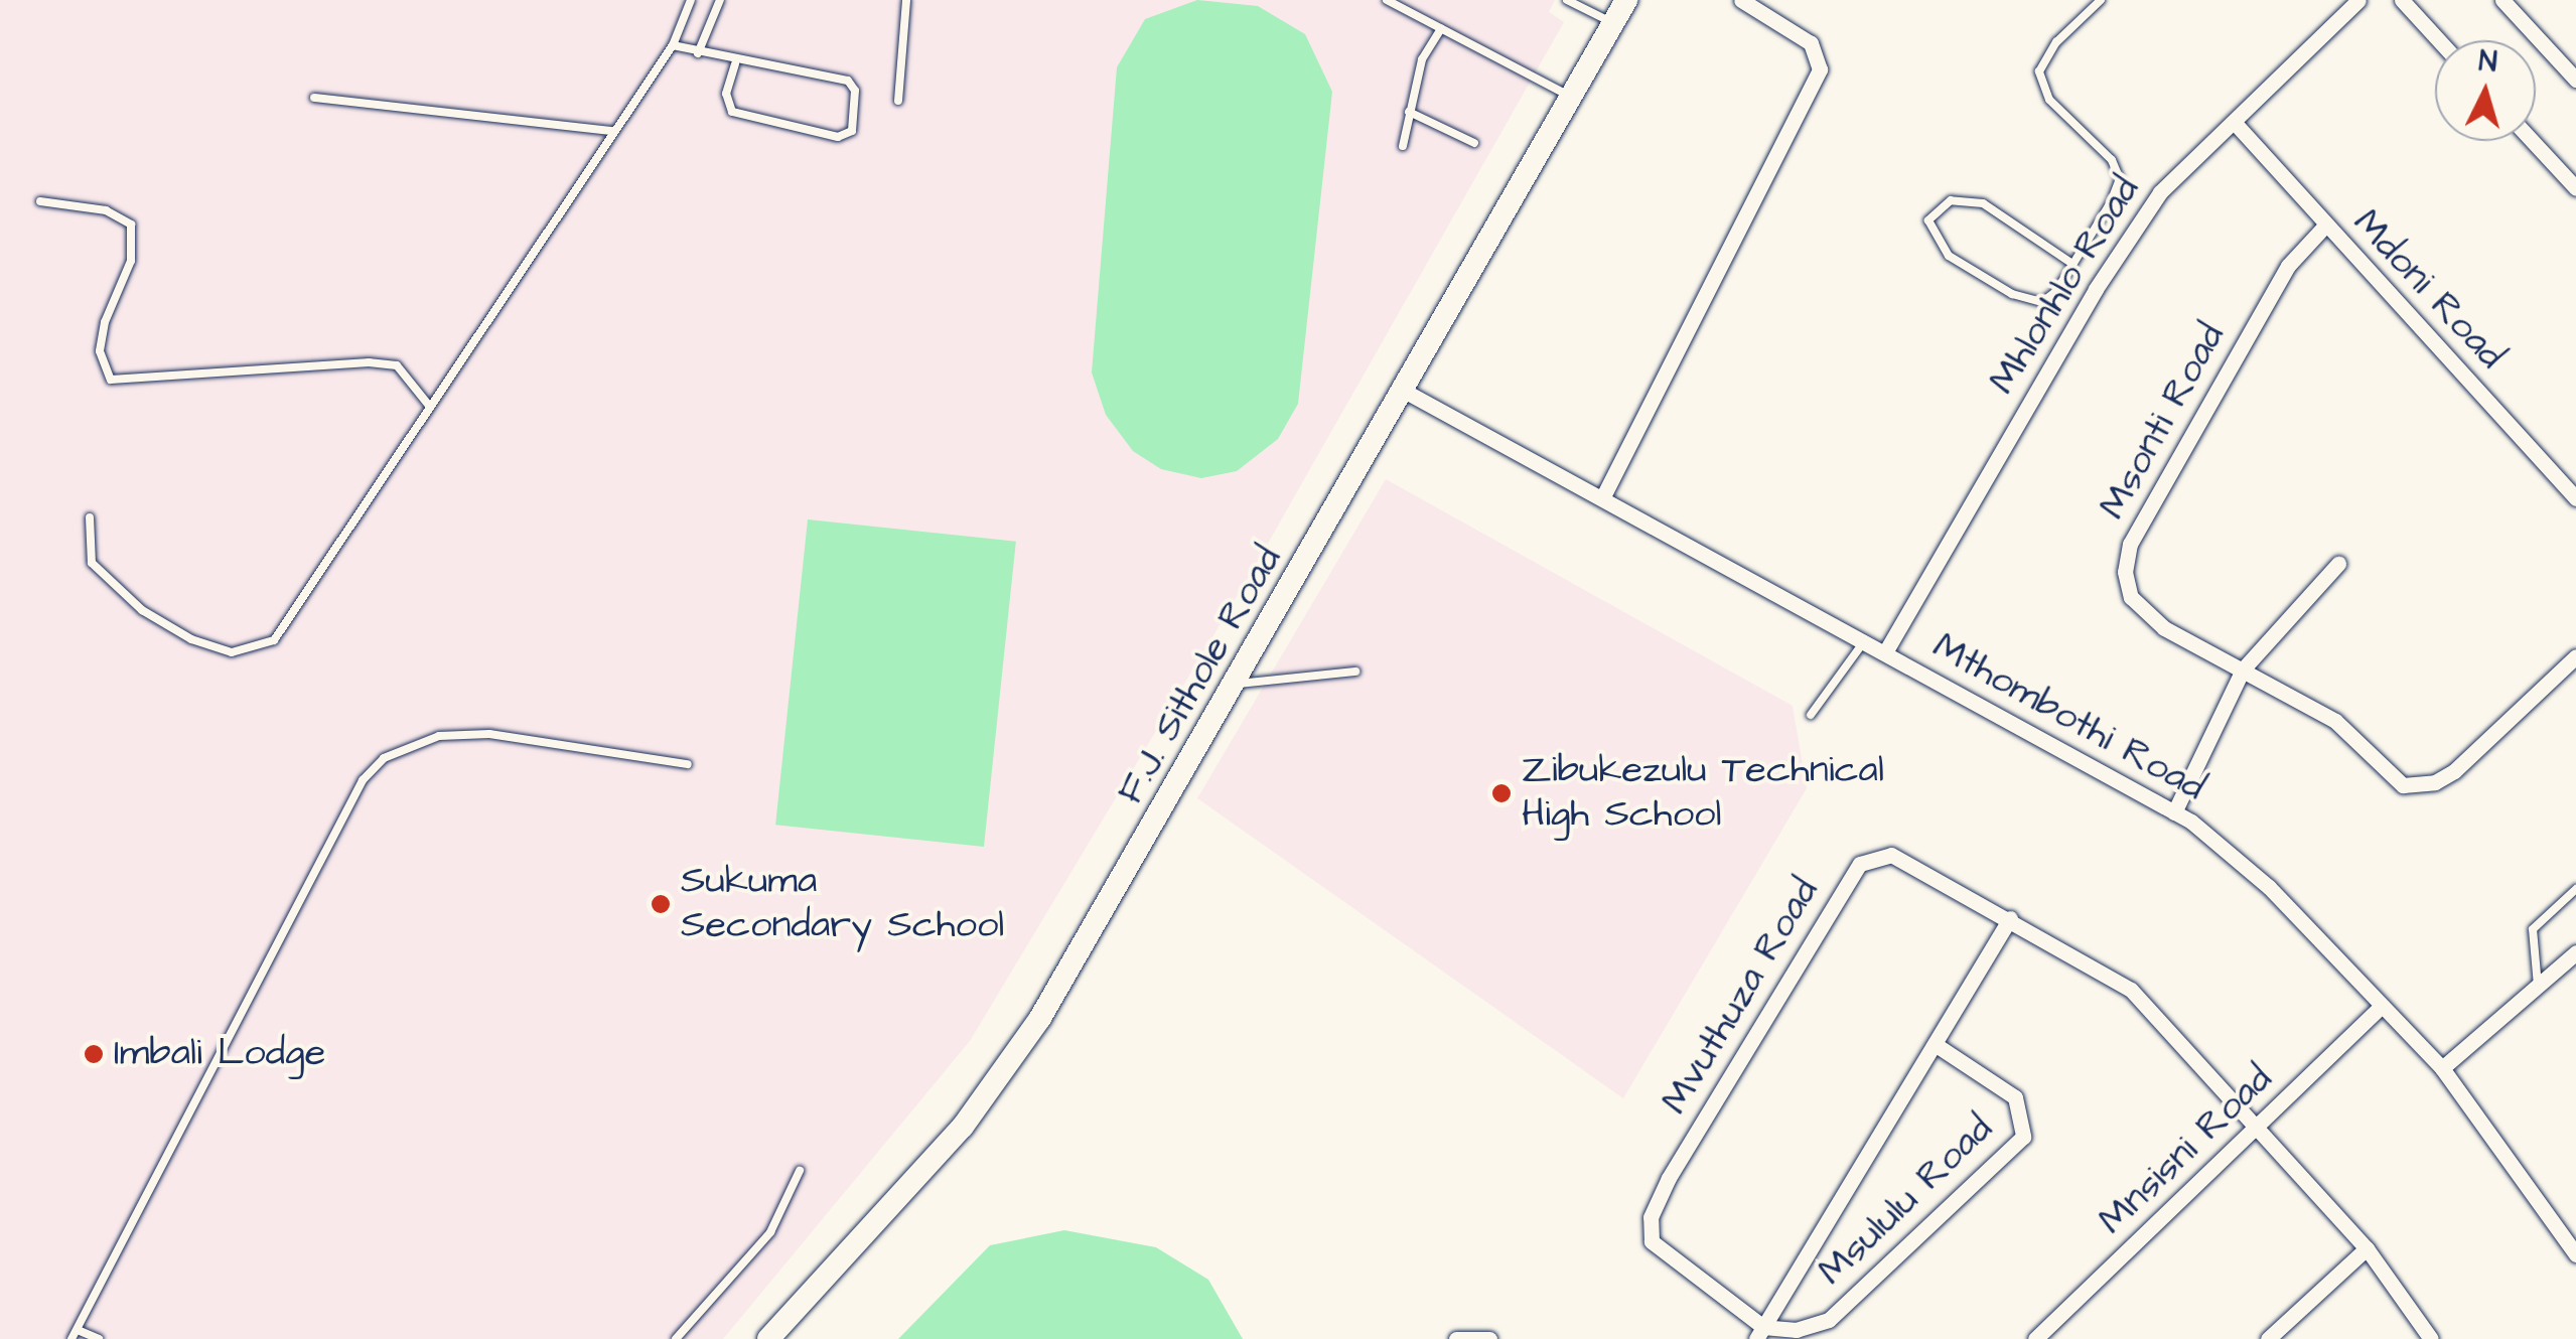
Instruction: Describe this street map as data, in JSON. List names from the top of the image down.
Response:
{
  "streets": {
    "street": [
      "Mhlonhlo Road",
      "Mdoni Road",
      "Msonti Road",
      "F.J. Sithole Road",
      "Mthombothi Road",
      "Mvuthuza Road",
      "Mnsisni Road",
      "Msululu Road"
    ]
  },
  "crossings": [
    ["Mhlonhlo Road", "Mdoni Road"],
    ["Mhlonhlo Road", "Mthombothi Road"],
    ["Mdoni Road", "Msonti Road"],
    ["F.J. Sithole Road", "Mthombothi Road"],
    ["Mthombothi Road", "Mnsisni Road"],
    ["Mvuthuza Road", "Mnsisni Road"],
    ["Mvuthuza Road", "Msululu Road"]
  ],
  "places": ["Zibukezulu Technical High School", "Sukuma Secondary School", "Imbali Lodge"],
  "north": "top"
}
